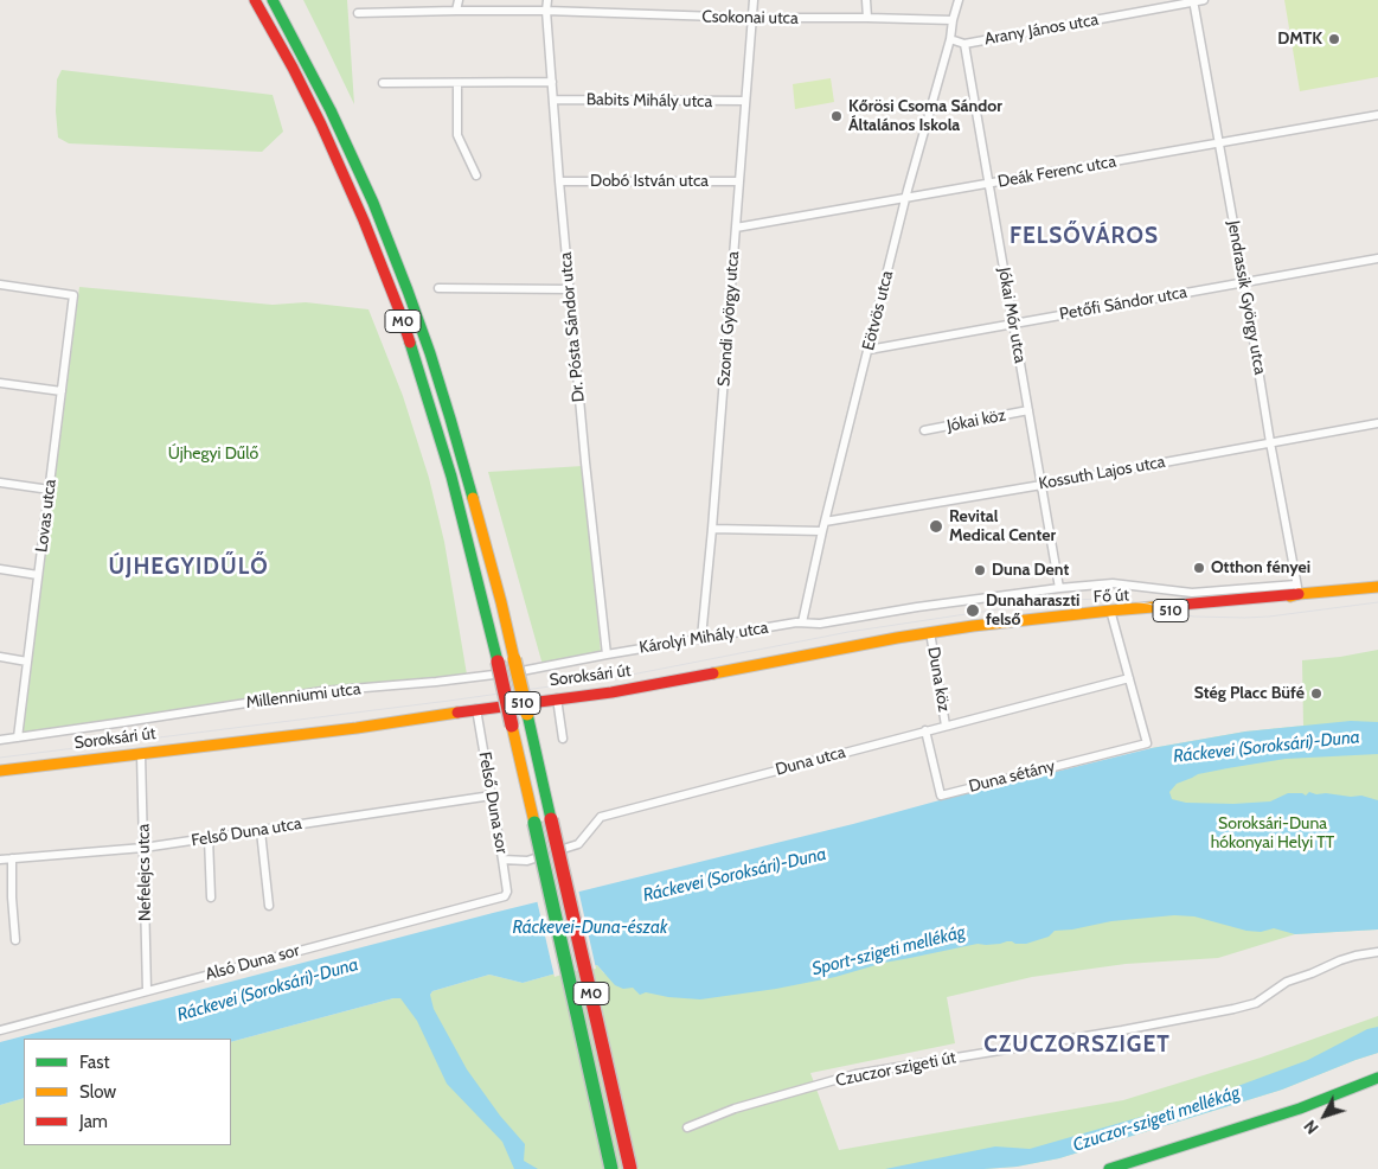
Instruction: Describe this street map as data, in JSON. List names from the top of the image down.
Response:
{
  "streets": {
    "main road": [
      "M0",
      "Fő út",
      "510",
      "Soroksári út"
    ],
    "street": [
      "Csokonai utca",
      "Arany János utca",
      "Babits Mihály utca",
      "Deák Ferenc utca",
      "Dobó István utca",
      "Jendrassik György utca",
      "Petőfi Sándor utca",
      "Eötvös utca",
      "Jókai Mór utca",
      "Szondi György utca",
      "Dr. Pósta Sándor utca",
      "Jókai köz",
      "Kossuth Lajos utca",
      "Lovas utca",
      "Károlyi Mihály utca",
      "Duna köz",
      "Millenniumi utca",
      "Duna utca",
      "Duna sétány",
      "Felső Duna sor",
      "Felső Duna utca",
      "Nefelejcs utca",
      "Alsó Duna sor",
      "Czuczor szigeti út"
    ]
  },
  "crossings": [
    ["Csokonai utca", "Eötvös utca"],
    ["Csokonai utca", "Szondi György utca"],
    ["Csokonai utca", "Dr. Pósta Sándor utca"],
    ["Arany János utca", "Jendrassik György utca"],
    ["Arany János utca", "Eötvös utca"],
    ["Arany János utca", "Jókai Mór utca"],
    ["Babits Mihály utca", "Szondi György utca"],
    ["Babits Mihály utca", "Dr. Pósta Sándor utca"],
    ["Deák Ferenc utca", "Jendrassik György utca"],
    ["Deák Ferenc utca", "Eötvös utca"],
    ["Deák Ferenc utca", "Jókai Mór utca"],
    ["Deák Ferenc utca", "Szondi György utca"],
    ["Dobó István utca", "Szondi György utca"],
    ["Dobó István utca", "Dr. Pósta Sándor utca"],
    ["Jendrassik György utca", "Petőfi Sándor utca"],
    ["Jendrassik György utca", "Kossuth Lajos utca"],
    ["Jendrassik György utca", "Fő út"],
    ["Petőfi Sándor utca", "Eötvös utca"],
    ["Petőfi Sándor utca", "Jókai Mór utca"],
    ["Eötvös utca", "Kossuth Lajos utca"],
    ["Eötvös utca", "Fő út"],
    ["Eötvös utca", "Károlyi Mihály utca"],
    ["Jókai Mór utca", "Jókai köz"],
    ["Jókai Mór utca", "Kossuth Lajos utca"],
    ["Jókai Mór utca", "Fő út"],
    ["Szondi György utca", "Károlyi Mihály utca"],
    ["Dr. Pósta Sándor utca", "Károlyi Mihály utca"],
    ["Dr. Pósta Sándor utca", "Millenniumi utca"],
    ["Lovas utca", "Millenniumi utca"],
    ["Fő út", "Károlyi Mihály utca"],
    ["Fő út", "Soroksári út"],
    ["Károlyi Mihály utca", "Millenniumi utca"],
    ["Soroksári út", "Duna köz"],
    ["Soroksári út", "Felső Duna sor"],
    ["Soroksári út", "Nefelejcs utca"],
    ["Duna köz", "Duna utca"],
    ["Duna utca", "Duna sétány"],
    ["Duna utca", "Felső Duna sor"],
    ["Felső Duna sor", "Felső Duna utca"],
    ["Felső Duna sor", "Alsó Duna sor"],
    ["Felső Duna utca", "Nefelejcs utca"],
    ["Nefelejcs utca", "Alsó Duna sor"]
  ],
  "districts": ["FELSŐVÁROS", "ÚJHEGYIDŰLŐ", "CZUCZORSZIGET"],
  "water": [
    "Ráckevei (Soroksári)-Duna",
    "Ráckevei-Duna-észak",
    "Sport-szigeti mellékág",
    "Czuczor-szigeti mellékág"
  ],
  "parks": ["Újhegyi Dűlő", "Soroksári-Duna hókonyai Helyi TT"],
  "places": [
    "DMTK",
    "Kőrösi Csoma Sándor Általános Iskola",
    "Revital Medical Center",
    "Otthon fényei",
    "Duna Dent",
    "Dunaharaszti felső",
    "Stég Placc Büfé"
  ],
  "legend": ["Fast", "Slow", "Jam"],
  "north": "bottom left"
}
